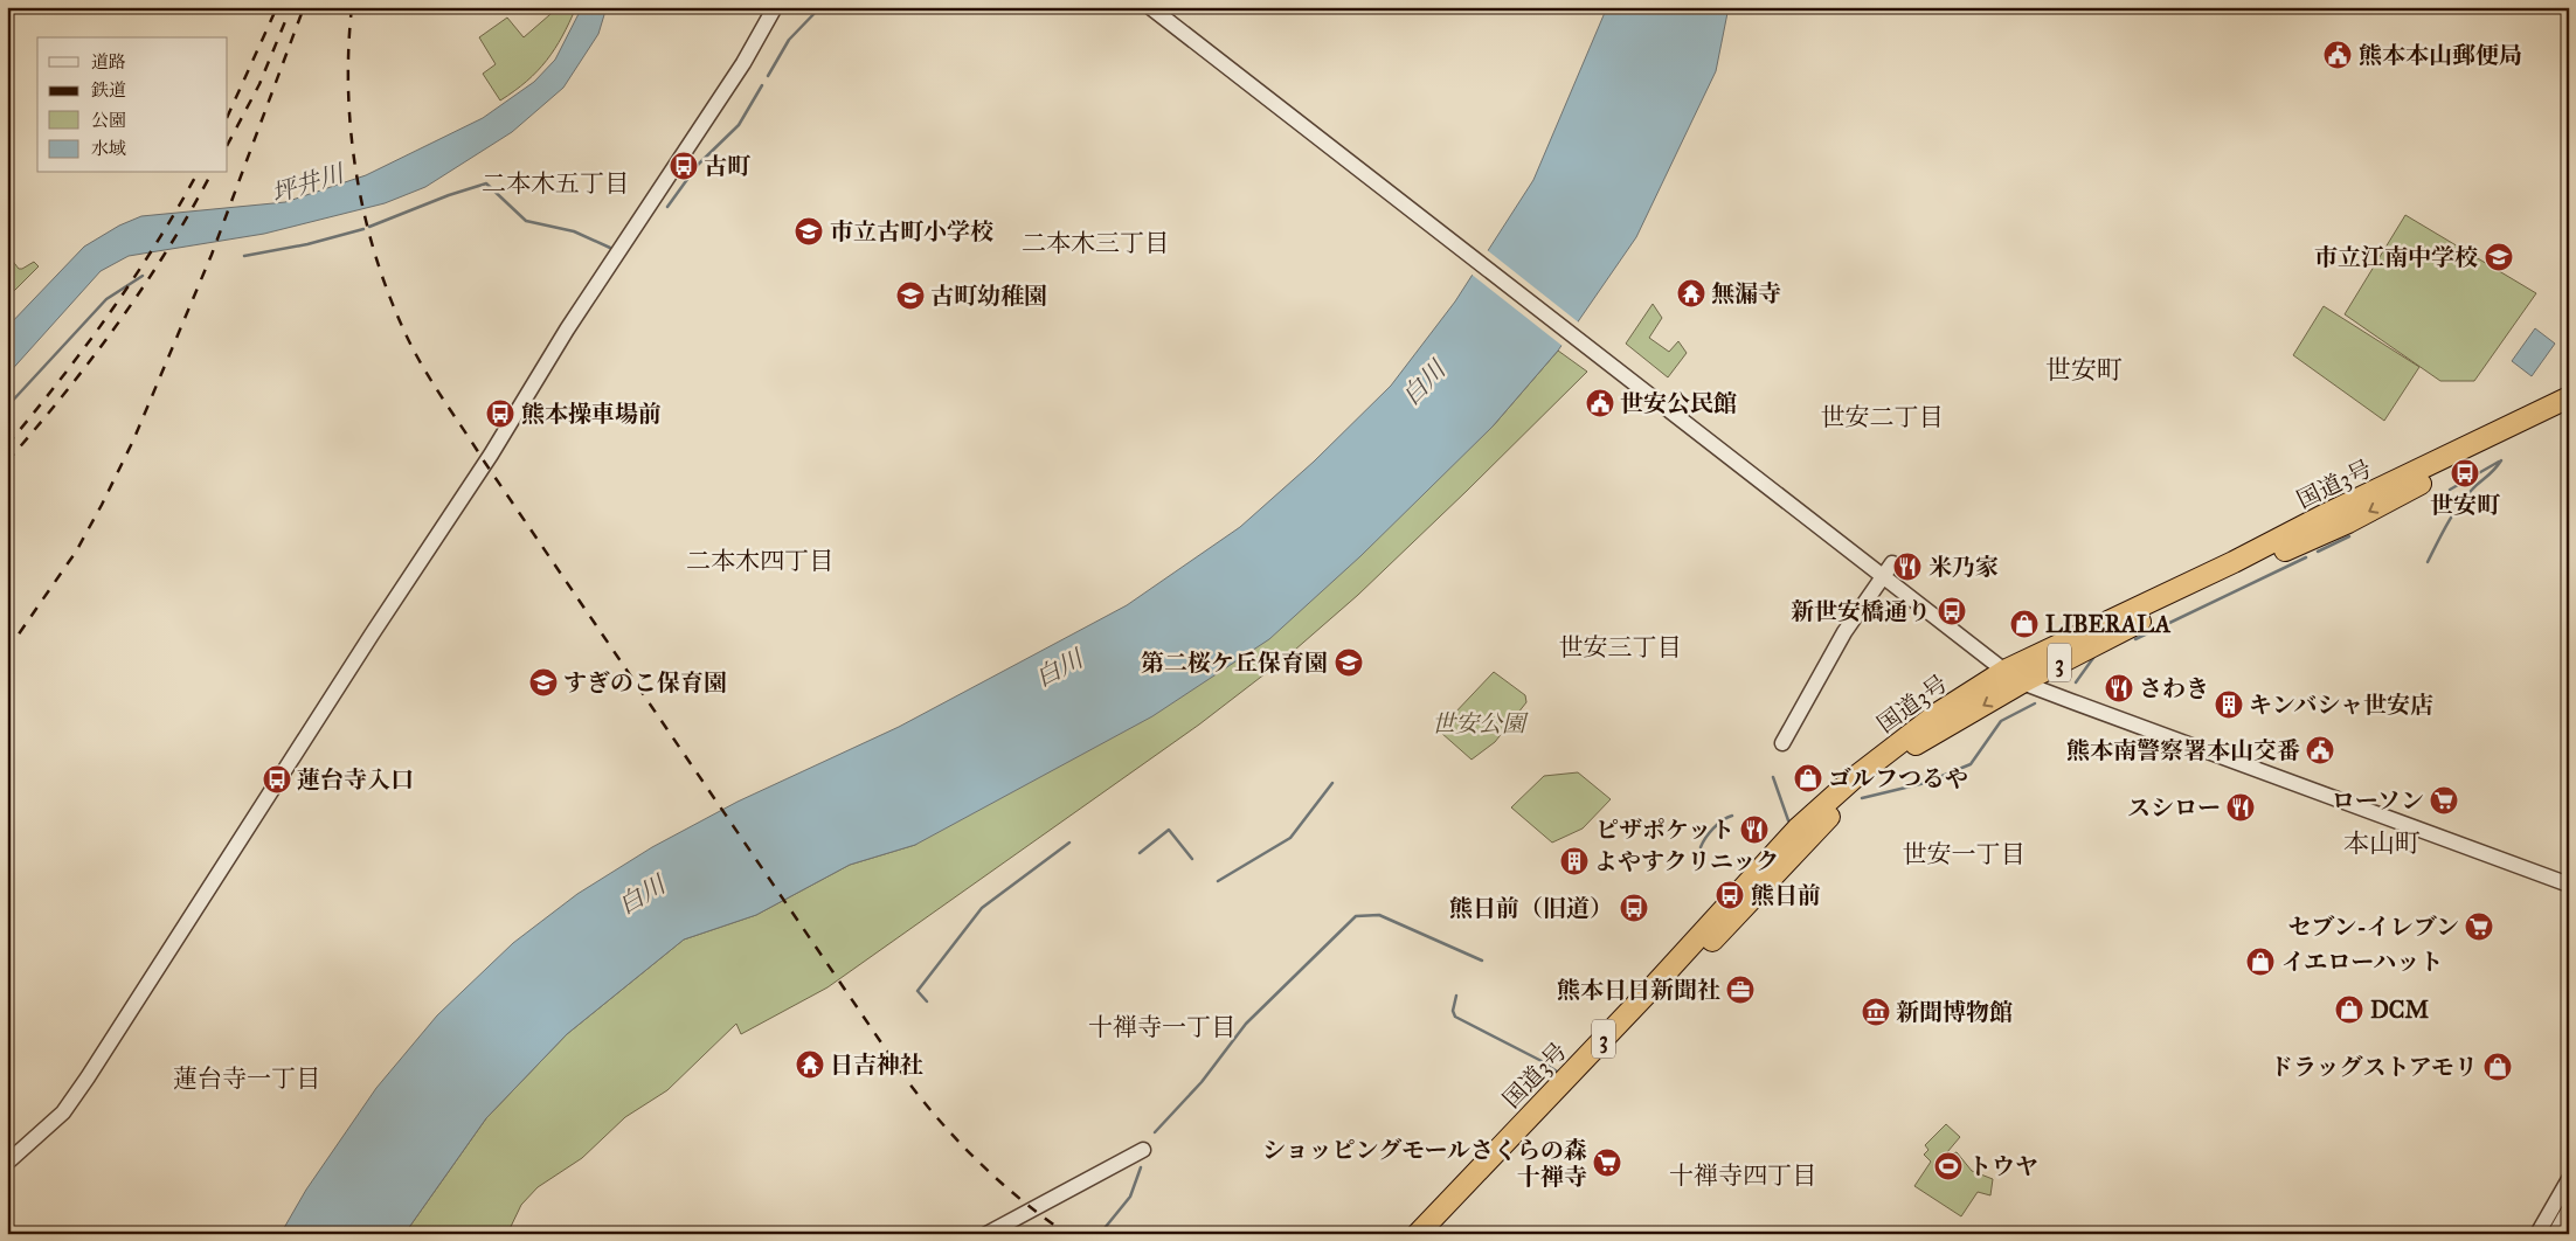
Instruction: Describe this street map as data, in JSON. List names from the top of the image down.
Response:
{
  "streets": {
    "highway": ["国道3号", "3"]
  },
  "districts": [
    "二本木五丁目",
    "二本木三丁目",
    "世安町",
    "世安二丁目",
    "二本木四丁目",
    "世安三丁目",
    "本山町",
    "世安一丁目",
    "十禅寺一丁目",
    "蓮台寺一丁目",
    "十禅寺四丁目"
  ],
  "water": ["坪井川", "白川"],
  "parks": ["世安公園"],
  "places": {
    "public building": ["熊本本山郵便局", "世安公民館", "熊本南警察署本山交番"],
    "bus stop": [
      "古町",
      "熊本操車場前",
      "世安町",
      "新世安橋通り",
      "蓮台寺入口",
      "熊日前",
      "熊日前（旧道）"
    ],
    "school or university": [
      "市立古町小学校",
      "市立江南中学校",
      "古町幼稚園",
      "第二桜ケ丘保育園",
      "すぎのこ保育園"
    ],
    "temple": ["無漏寺", "日吉神社"],
    "restaurant": [
      "米乃家",
      "さわき",
      "スシロー",
      "ピザポケット"
    ],
    "shop": [
      "LIBERALA",
      "ゴルフつるや",
      "イエローハット",
      "DCM",
      "ドラッグストアモリ"
    ],
    "building": ["キンバシャ世安店", "よやすクリニック"],
    "supermarket": ["ローソン", "セブン-イレブン", "ショッピングモールさくらの森 十禅寺"],
    "office": ["熊本日日新聞社"],
    "museum": ["新聞博物館"],
    "sports": ["トウヤ"]
  },
  "legend": [
    "道路",
    "鉄道",
    "公園",
    "水域"
  ]
}
